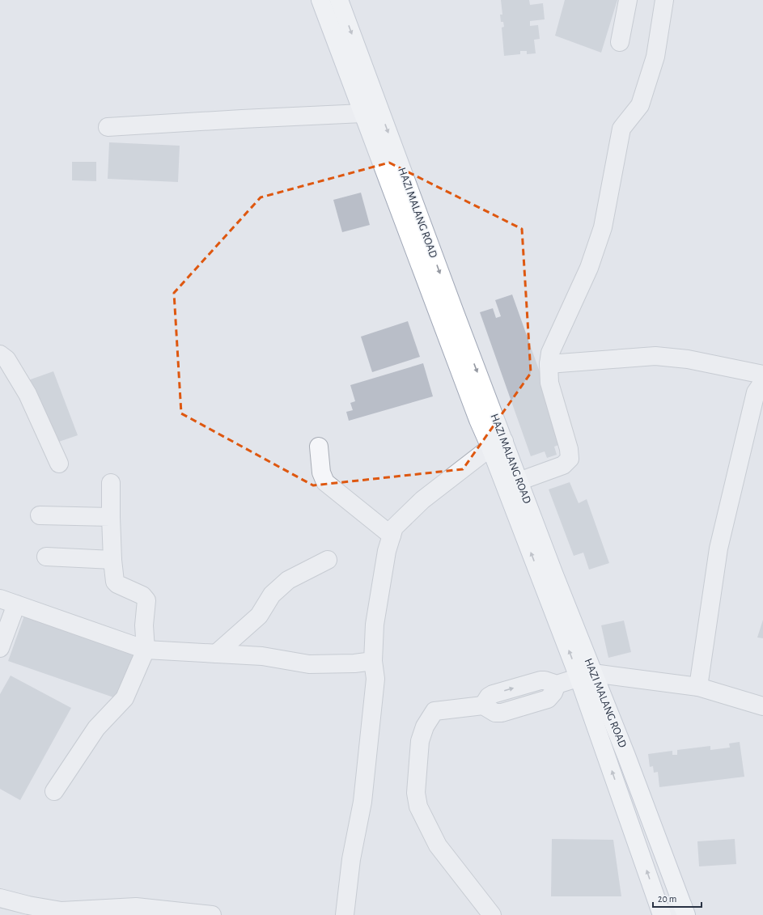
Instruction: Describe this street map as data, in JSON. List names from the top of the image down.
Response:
{
  "streets": {
    "main road": ["HAZI MALANG ROAD"]
  },
  "scale_bar": "20 m"
}
